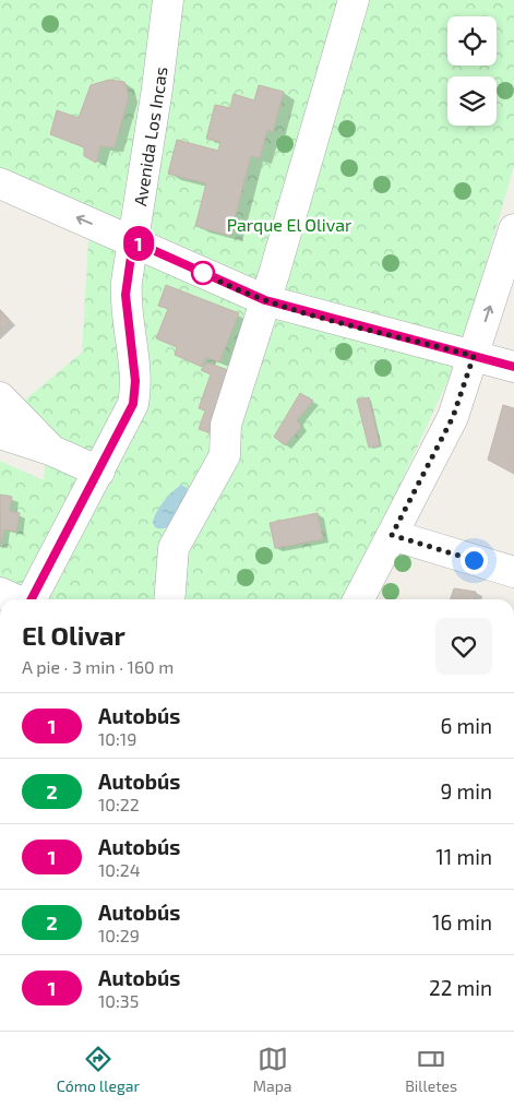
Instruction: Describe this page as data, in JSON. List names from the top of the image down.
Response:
{
  "streets": {
    "street": ["Avenida Los Incas"]
  },
  "parks": ["Parque El Olivar"],
  "lines": ["bus line 1"],
  "page": {
    "on_map": "1",
    "heading": ["El Olivar", "A pie · 3 min · 160 m"],
    "list": [
      {
        "mark": "1",
        "name": "Autobús",
        "note": "10:19",
        "value": "6 min"
      },
      {
        "mark": "2",
        "name": "Autobús",
        "note": "10:22",
        "value": "9 min"
      },
      {
        "mark": "1",
        "name": "Autobús",
        "note": "10:24",
        "value": "11 min"
      },
      {
        "mark": "2",
        "name": "Autobús",
        "note": "10:29",
        "value": "16 min"
      },
      {
        "mark": "1",
        "name": "Autobús",
        "note": "10:35",
        "value": "22 min"
      }
    ],
    "tabs": ["Cómo llegar", "Mapa", "Billetes"]
  }
}
